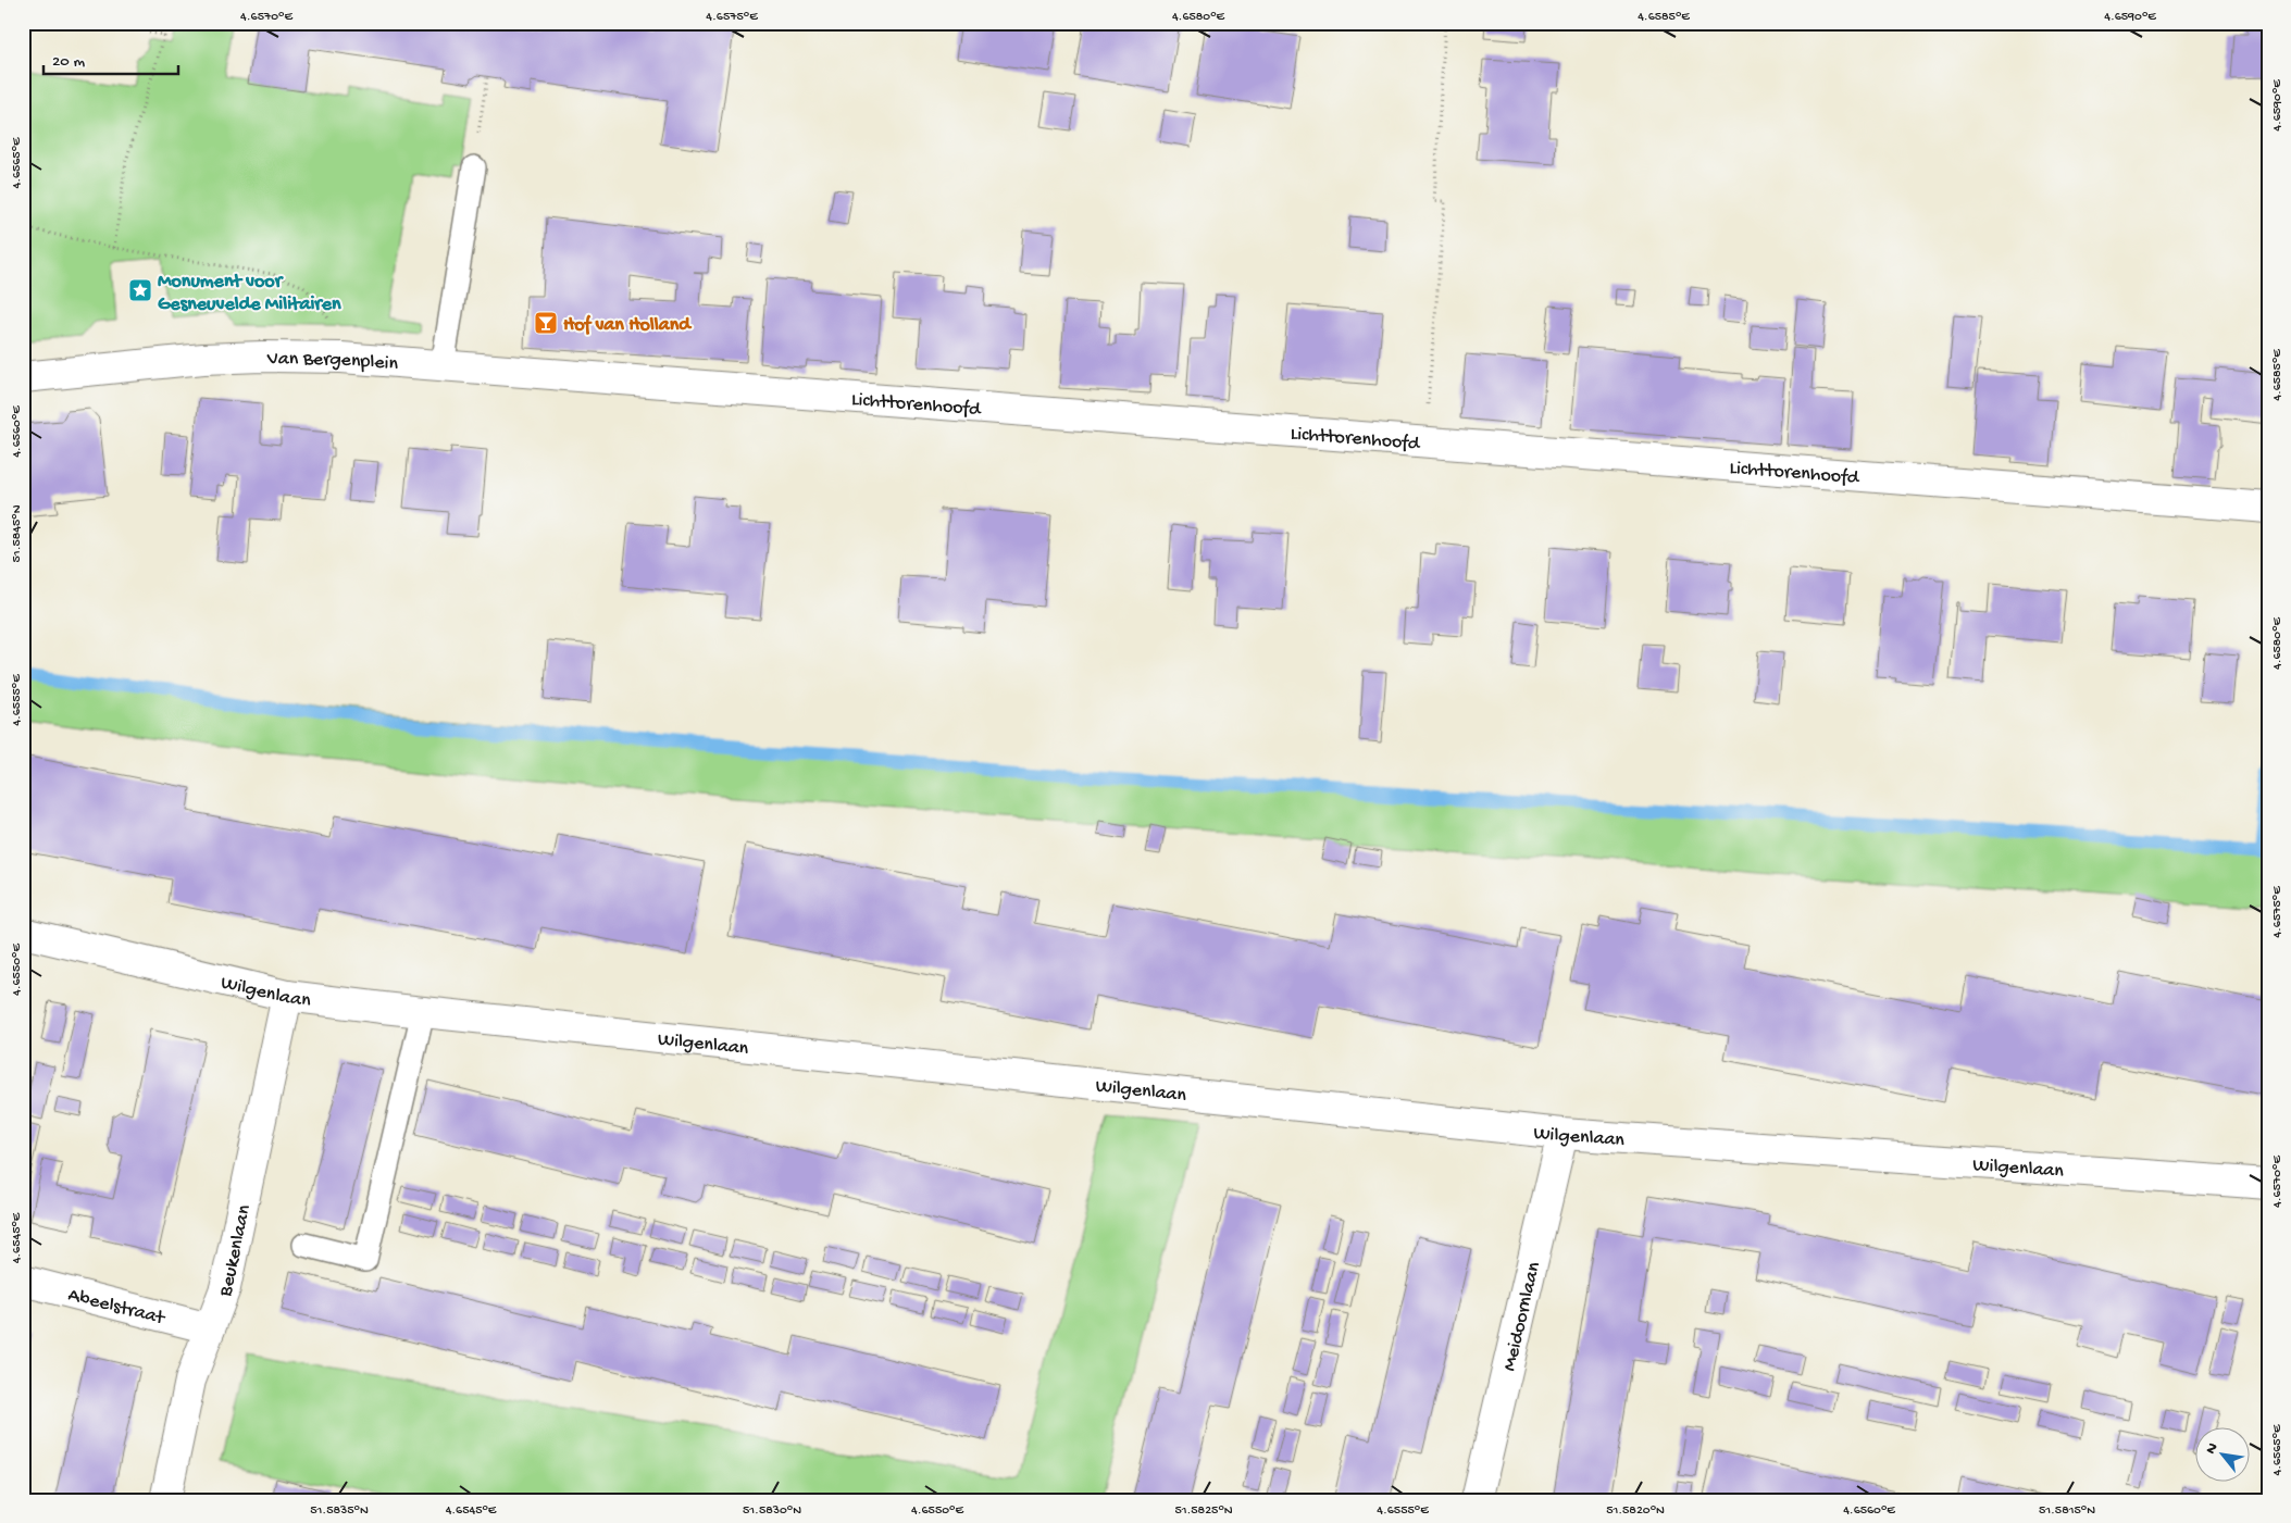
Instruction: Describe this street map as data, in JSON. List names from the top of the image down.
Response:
{
  "streets": {
    "street": [
      "Van Bergenplein",
      "Lichttorenhoofd",
      "Wilgenlaan",
      "Beukenlaan",
      "Abeelstraat",
      "Meidoornlaan"
    ]
  },
  "crossings": [
    ["Van Bergenplein", "Lichttorenhoofd"],
    ["Wilgenlaan", "Beukenlaan"],
    ["Wilgenlaan", "Meidoornlaan"],
    ["Beukenlaan", "Abeelstraat"]
  ],
  "places": {
    "place": ["Monument voor Gesneuvelde Militairen"],
    "bar": ["Hof van Holland"]
  },
  "scale_bar": "20 m",
  "north": "top left",
  "coordinates": [
    "4.6570°E",
    "4.6575°E",
    "4.6580°E",
    "4.6585°E",
    "4.6590°E",
    "4.6565°E",
    "4.6560°E",
    "51.5845°N",
    "4.6555°E",
    "4.6550°E",
    "4.6545°E",
    "51.5835°N",
    "51.5830°N",
    "51.5825°N",
    "51.5820°N",
    "51.5815°N"
  ]
}
